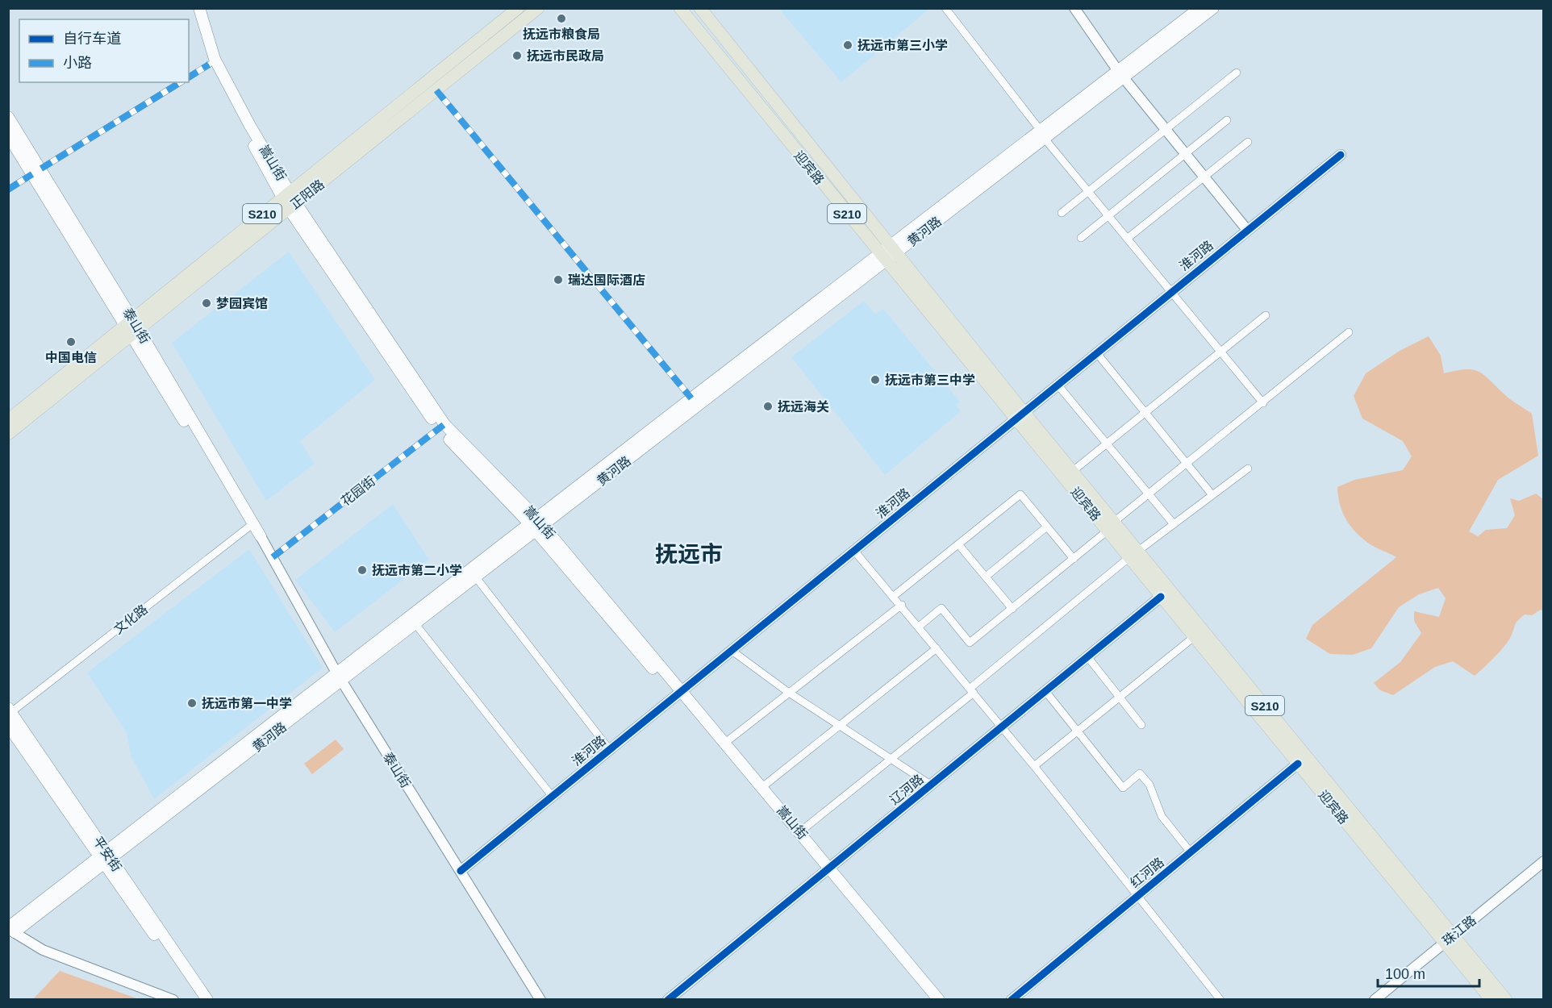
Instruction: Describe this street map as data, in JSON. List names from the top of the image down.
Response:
{
  "streets": {
    "main road": [
      "嵩山街",
      "迎宾路",
      "正阳路",
      "S210",
      "黄河路",
      "泰山街",
      "平安街"
    ],
    "street": [
      "淮河路",
      "花园街",
      "文化路",
      "辽河路",
      "红河路",
      "珠江路"
    ]
  },
  "crossings": [
    ["嵩山街", "正阳路"],
    ["嵩山街", "黄河路"],
    ["嵩山街", "淮河路"],
    ["嵩山街", "花园街"],
    ["嵩山街", "辽河路"],
    ["迎宾路", "黄河路"],
    ["迎宾路", "淮河路"],
    ["迎宾路", "辽河路"],
    ["迎宾路", "红河路"],
    ["迎宾路", "珠江路"],
    ["正阳路", "泰山街"],
    ["黄河路", "泰山街"],
    ["黄河路", "平安街"],
    ["淮河路", "泰山街"],
    ["泰山街", "花园街"],
    ["泰山街", "文化路"],
    ["文化路", "平安街"]
  ],
  "districts": ["抚远市"],
  "places": [
    "抚远市粮食局",
    "抚远市第三小学",
    "抚远市民政局",
    "瑞达国际酒店",
    "梦园宾馆",
    "中国电信",
    "抚远市第三中学",
    "抚远海关",
    "抚远市第二小学",
    "抚远市第一中学"
  ],
  "legend": ["自行车道", "小路"],
  "scale_bar": "100 m"
}
